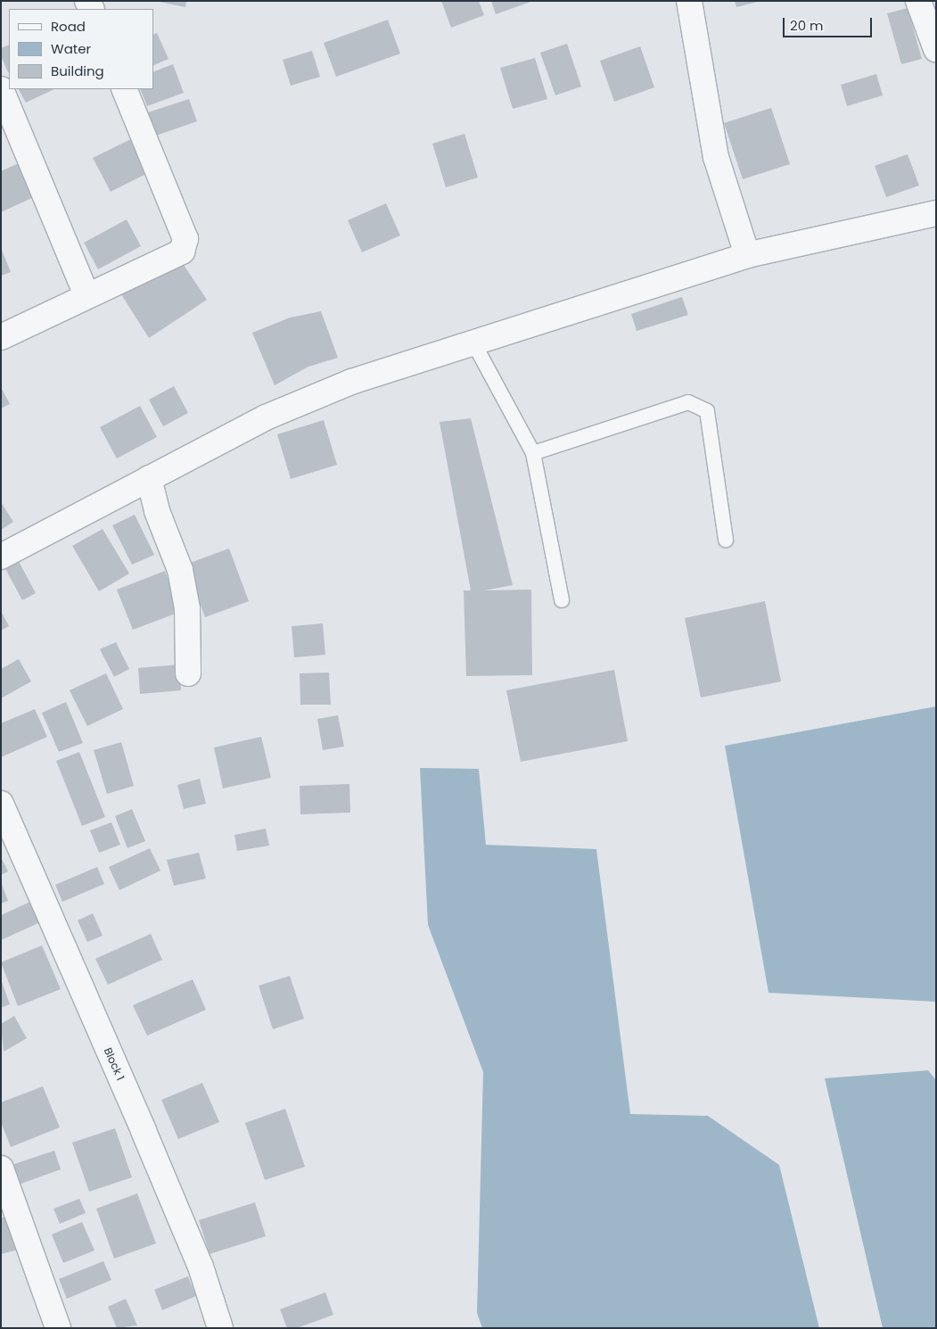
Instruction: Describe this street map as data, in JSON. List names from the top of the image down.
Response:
{
  "streets": {
    "street": ["Block 1"]
  },
  "legend": ["Road", "Water", "Building"],
  "scale_bar": "20 m"
}
